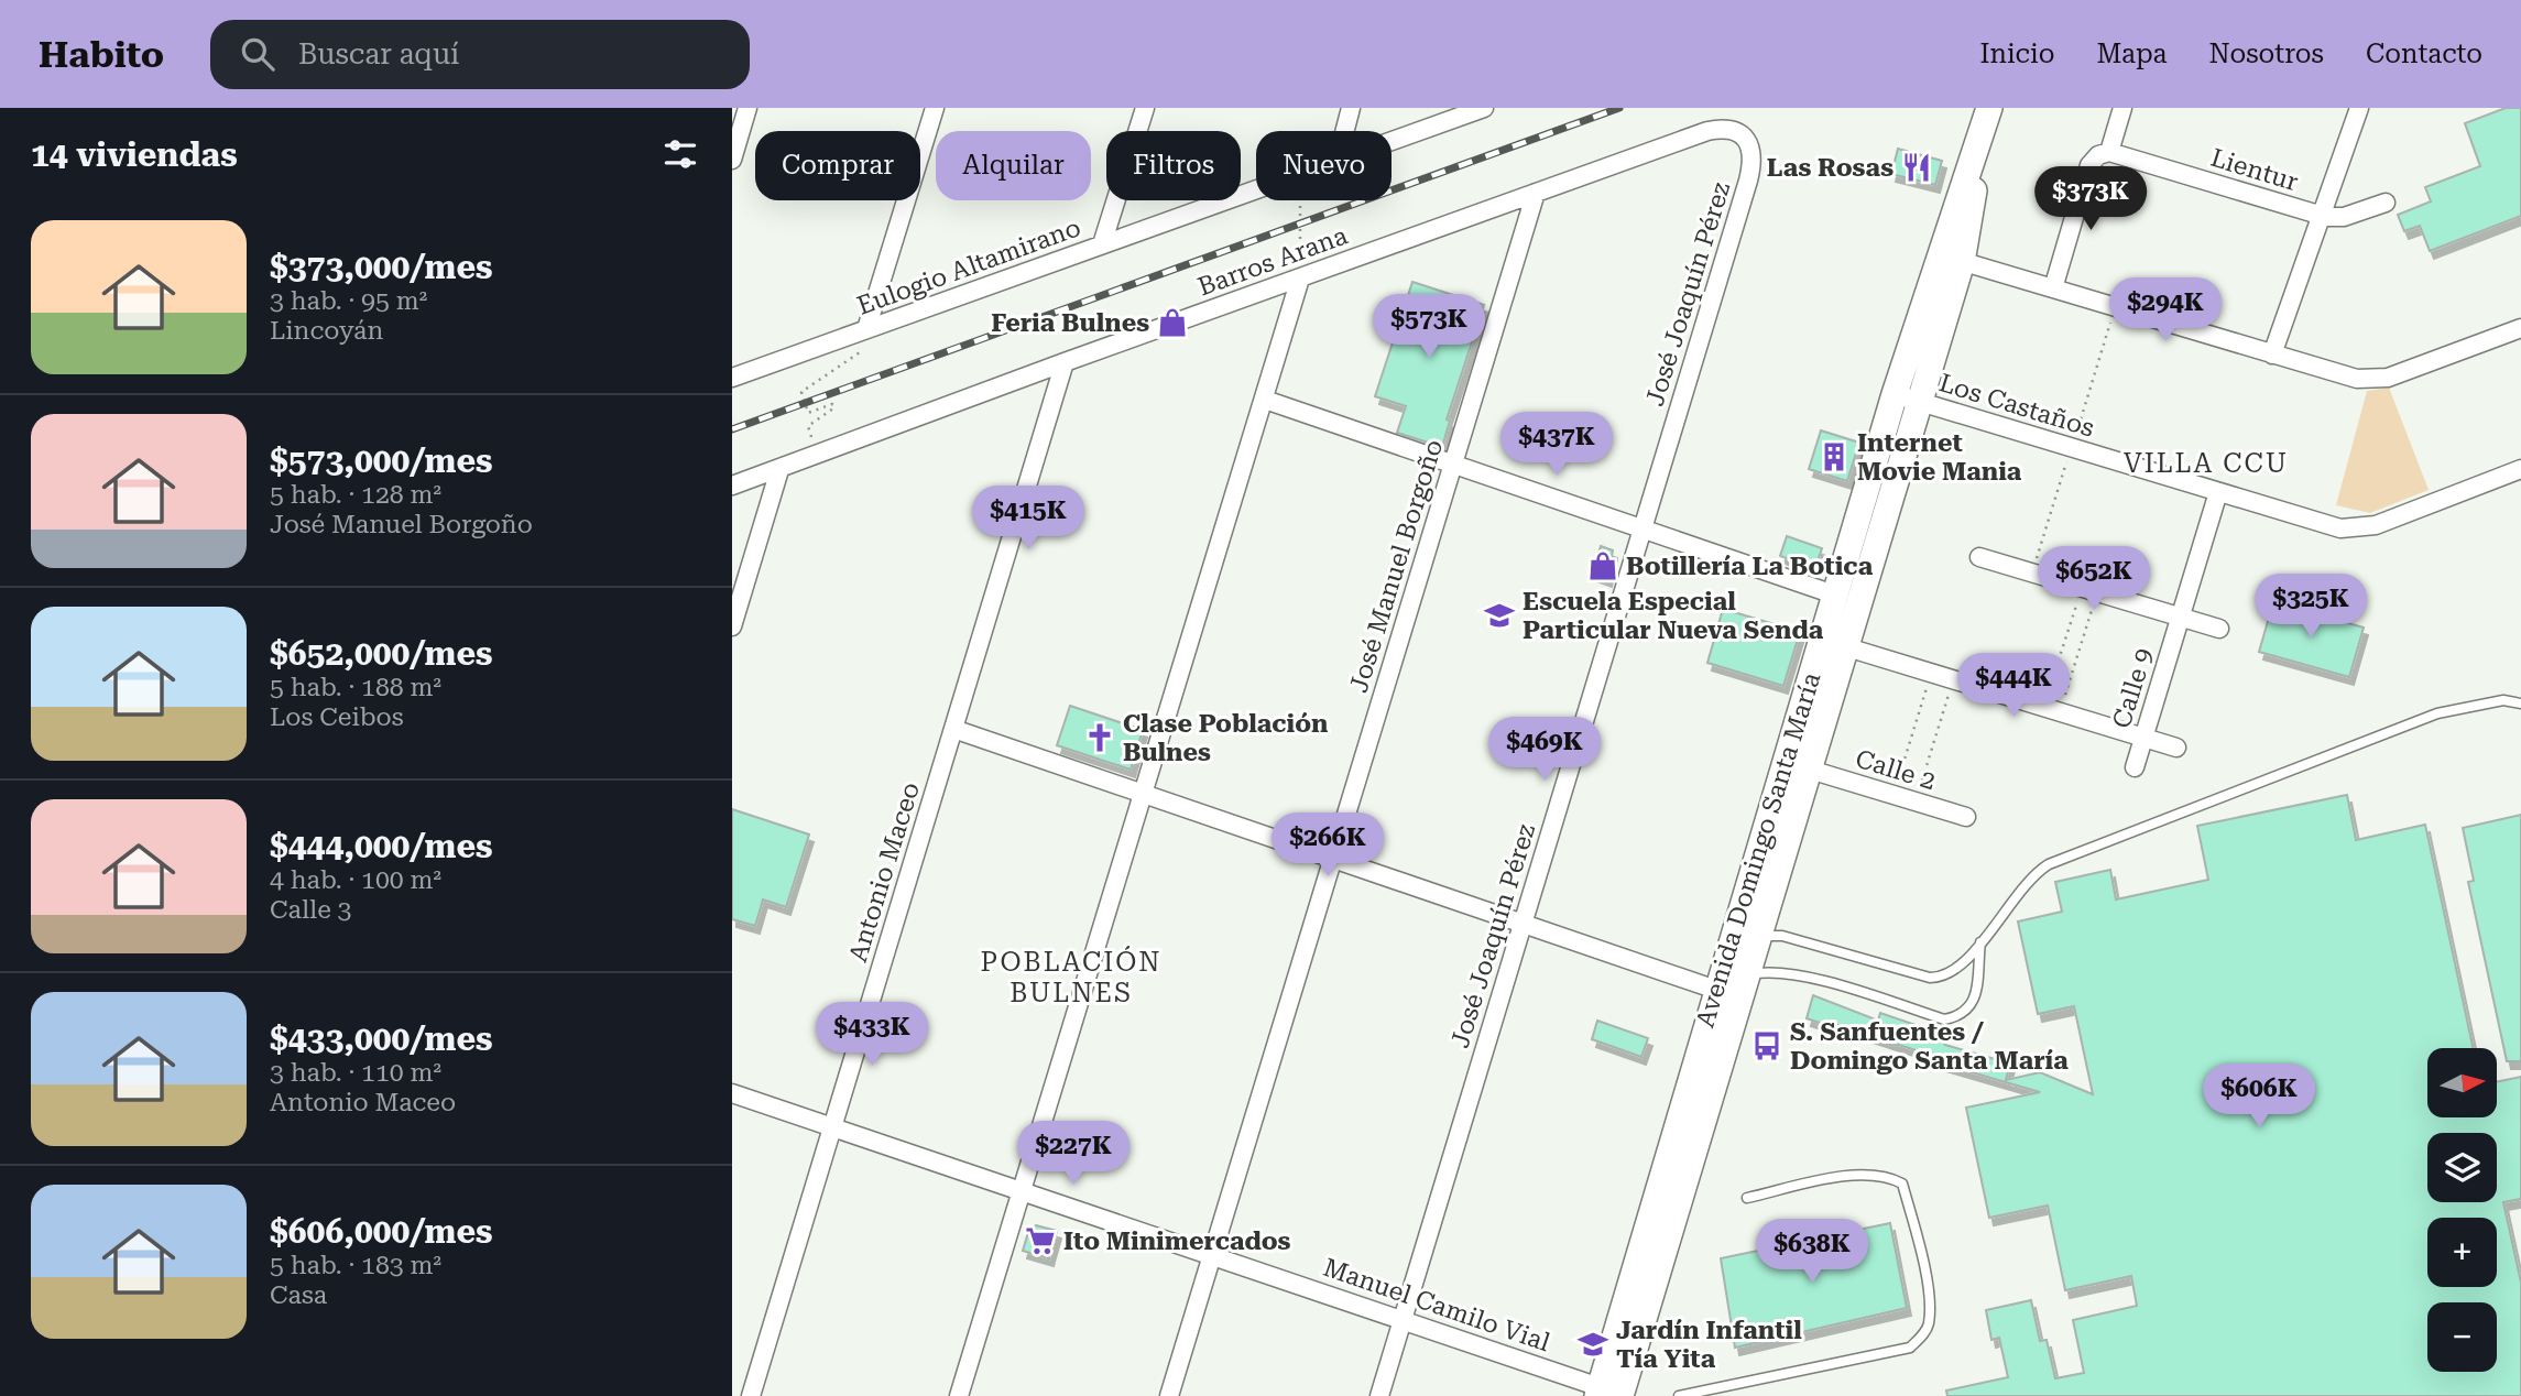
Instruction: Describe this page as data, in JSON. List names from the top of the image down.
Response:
{
  "streets": {
    "main road": ["Avenida Domingo Santa María"],
    "street": [
      "Lientur",
      "Barros Arana",
      "Eulogio Altamirano",
      "José Joaquín Pérez",
      "Los Castaños",
      "José Manuel Borgoño",
      "Calle 9",
      "Calle 2",
      "Antonio Maceo",
      "Manuel Camilo Vial"
    ]
  },
  "crossings": [
    ["Barros Arana", "José Joaquín Pérez"],
    ["Barros Arana", "José Manuel Borgoño"],
    ["Barros Arana", "Antonio Maceo"],
    ["José Joaquín Pérez", "Manuel Camilo Vial"],
    ["Los Castaños", "Calle 9"],
    ["Los Castaños", "Avenida Domingo Santa María"],
    ["José Manuel Borgoño", "Manuel Camilo Vial"],
    ["Calle 2", "Avenida Domingo Santa María"],
    ["Avenida Domingo Santa María", "Manuel Camilo Vial"],
    ["Antonio Maceo", "Manuel Camilo Vial"]
  ],
  "districts": ["VILLA CCU", "POBLACIÓN BULNES"],
  "places": {
    "restaurant": ["Las Rosas"],
    "shop": ["Feria Bulnes", "Botillería La Botica"],
    "building": ["Internet Movie Mania"],
    "school or university": ["Escuela Especial Particular Nueva Senda", "Jardín Infantil Tía Yita"],
    "church": ["Clase Población Bulnes"],
    "bus stop": ["S. Sanfuentes / Domingo Santa María"],
    "supermarket": ["Ito Minimercados"]
  },
  "north": "right",
  "page": {
    "header": "Habito",
    "search": "Buscar aquí",
    "nav": [
      "Inicio",
      "Mapa",
      "Nosotros",
      "Contacto"
    ],
    "heading": "14 viviendas",
    "chip": [
      "Comprar",
      "Alquilar",
      "Filtros",
      "Nuevo"
    ],
    "price": [
      "$373K",
      "$294K",
      "$573K",
      "$437K",
      "$415K",
      "$652K",
      "$325K",
      "$444K",
      "$469K",
      "$266K",
      "$433K",
      "$606K",
      "$227K",
      "$638K"
    ],
    "list": [
      {
        "name": "$373,000/mes",
        "note": "3 hab. · 95 m² · Lincoyán"
      },
      {
        "name": "$573,000/mes",
        "note": "5 hab. · 128 m² · José Manuel Borgoño"
      },
      {
        "name": "$652,000/mes",
        "note": "5 hab. · 188 m² · Los Ceibos"
      },
      {
        "name": "$444,000/mes",
        "note": "4 hab. · 100 m² · Calle 3"
      },
      {
        "name": "$433,000/mes",
        "note": "3 hab. · 110 m² · Antonio Maceo"
      },
      {
        "name": "$606,000/mes",
        "note": "5 hab. · 183 m² · Casa"
      }
    ],
    "map_buttons": ["+", "−"]
  }
}
